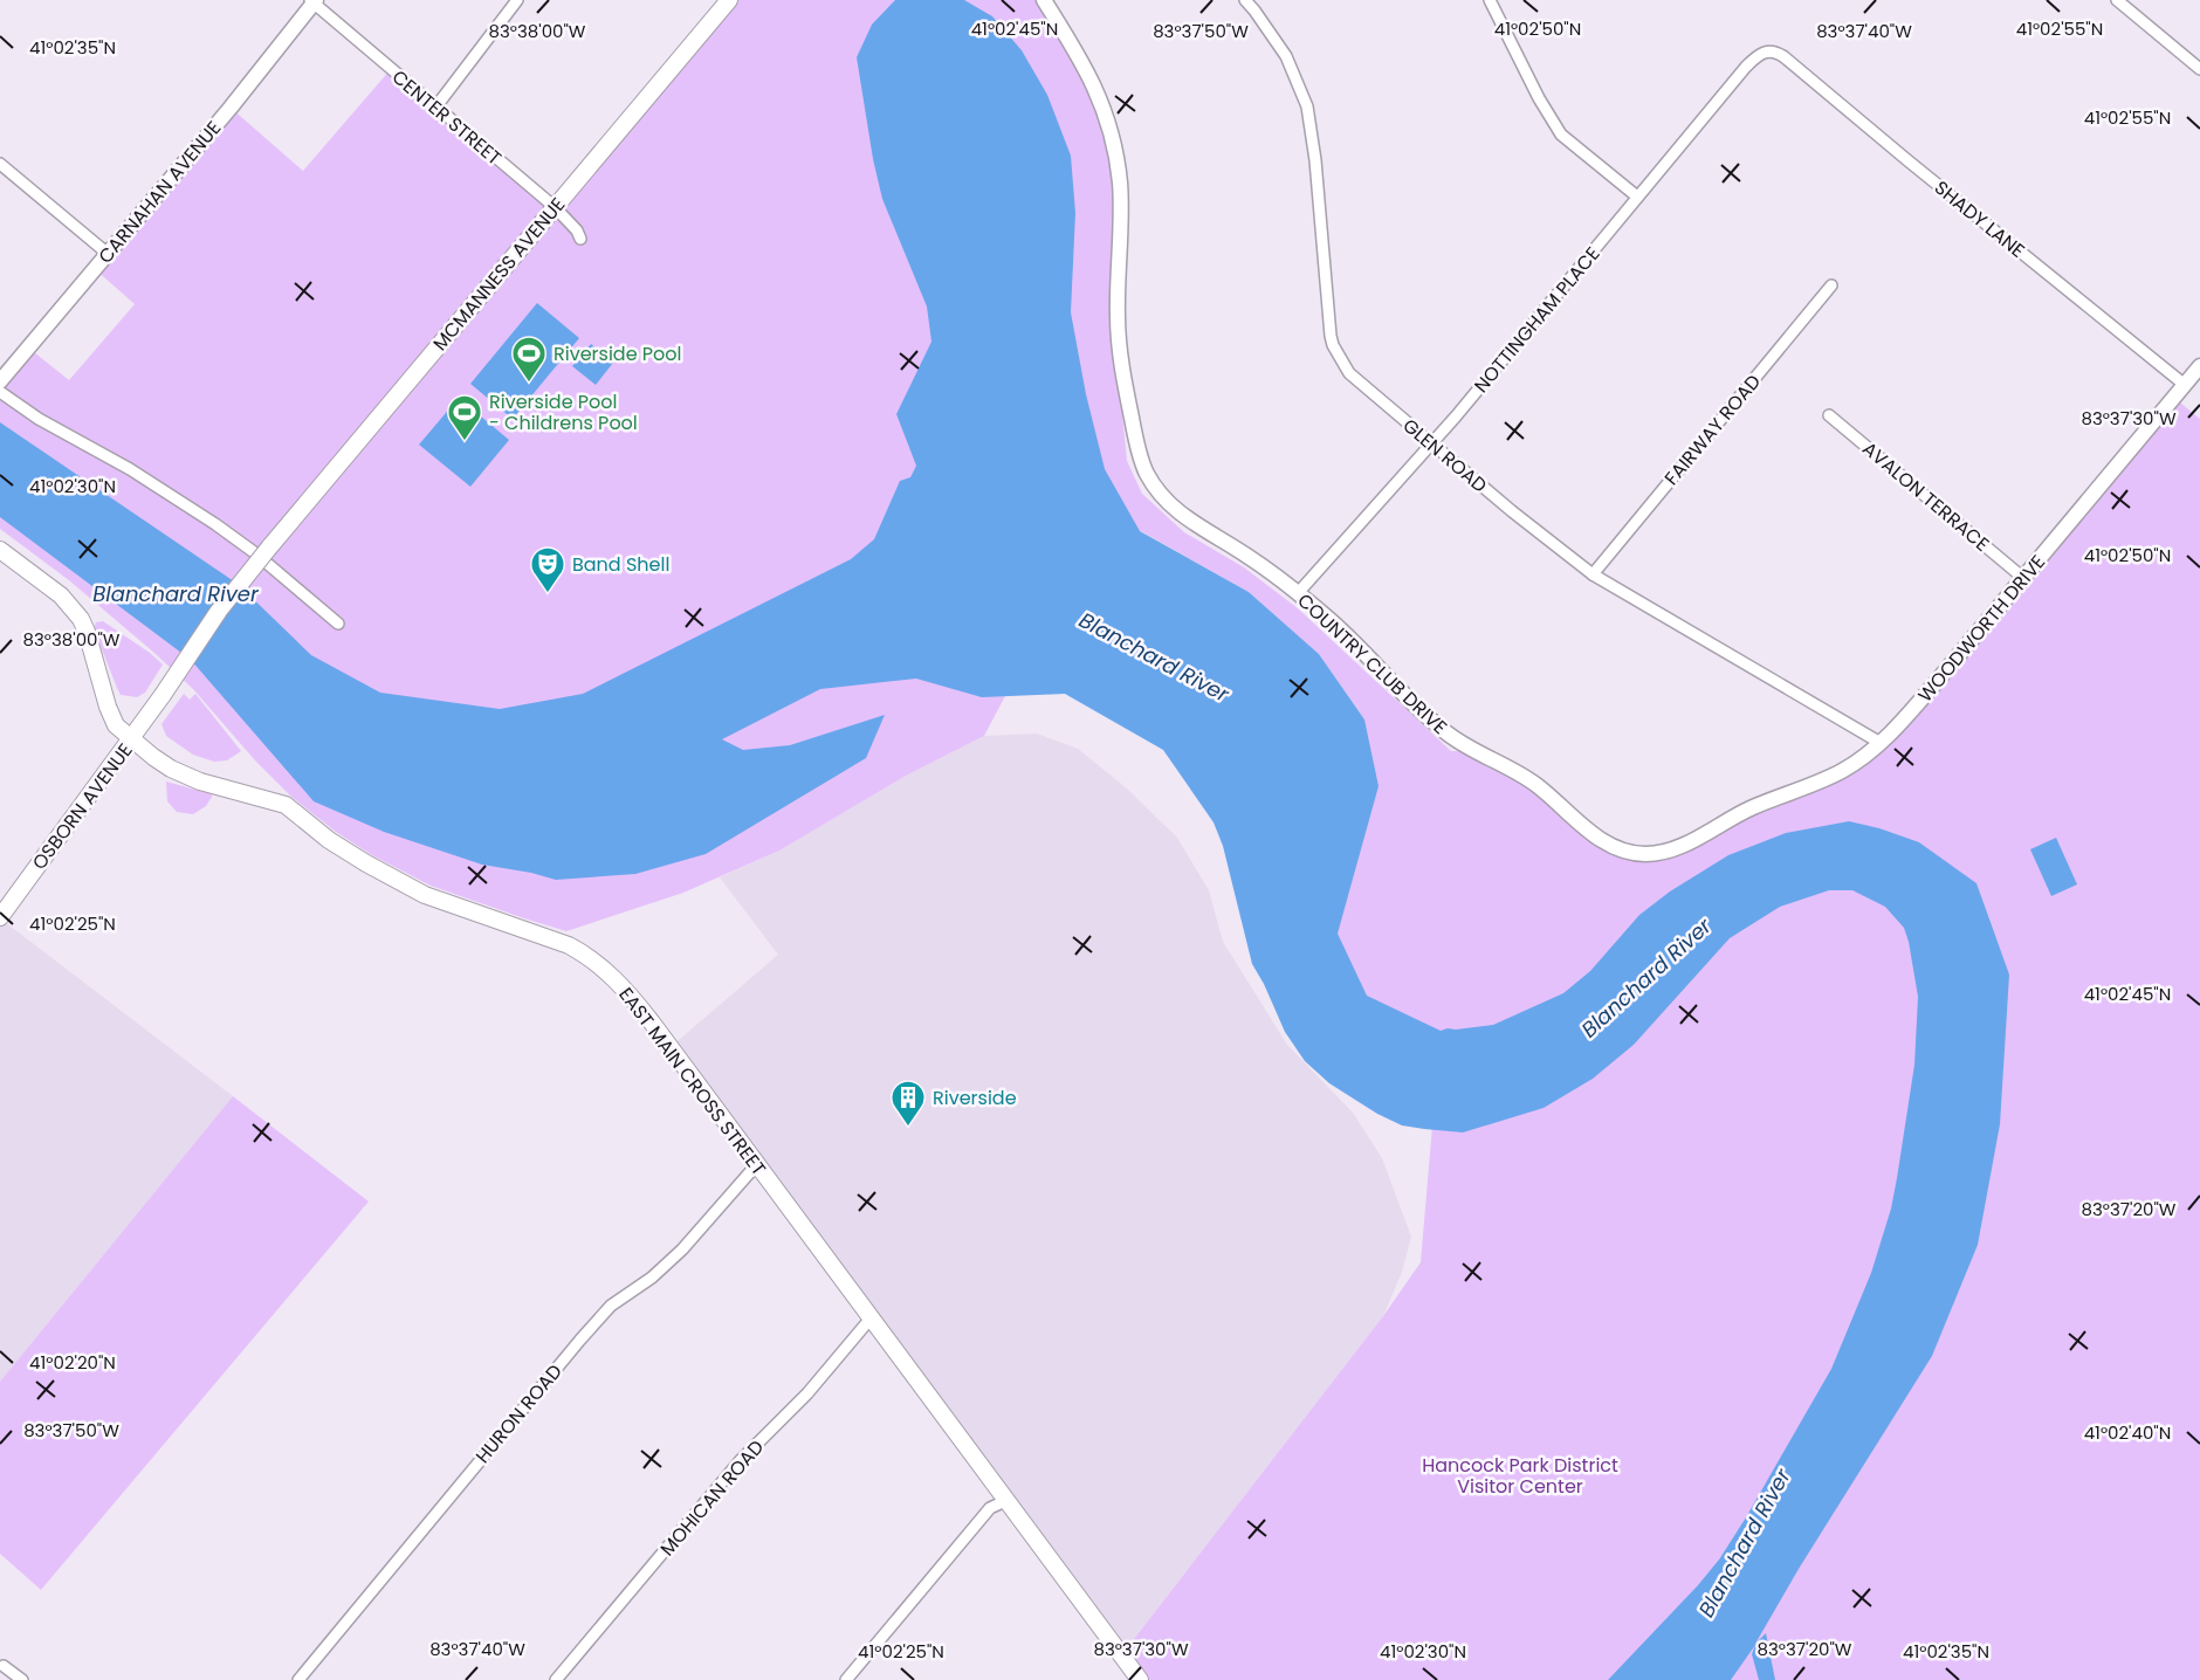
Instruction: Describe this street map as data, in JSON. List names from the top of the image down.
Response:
{
  "streets": {
    "main road": ["MCMANNESS AVENUE", "OSBORN AVENUE", "EAST MAIN CROSS STREET"],
    "street": [
      "CENTER STREET",
      "CARNAHAN AVENUE",
      "SHADY LANE",
      "NOTTINGHAM PLACE",
      "FAIRWAY ROAD",
      "GLEN ROAD",
      "AVALON TERRACE",
      "WOODWORTH DRIVE",
      "COUNTRY CLUB DRIVE",
      "HURON ROAD",
      "MOHICAN ROAD"
    ]
  },
  "crossings": [
    ["CENTER STREET", "CARNAHAN AVENUE"],
    ["CENTER STREET", "MCMANNESS AVENUE"],
    ["SHADY LANE", "NOTTINGHAM PLACE"],
    ["SHADY LANE", "WOODWORTH DRIVE"],
    ["MCMANNESS AVENUE", "OSBORN AVENUE"],
    ["NOTTINGHAM PLACE", "GLEN ROAD"],
    ["NOTTINGHAM PLACE", "COUNTRY CLUB DRIVE"],
    ["FAIRWAY ROAD", "GLEN ROAD"],
    ["GLEN ROAD", "WOODWORTH DRIVE"],
    ["AVALON TERRACE", "WOODWORTH DRIVE"],
    ["WOODWORTH DRIVE", "COUNTRY CLUB DRIVE"],
    ["OSBORN AVENUE", "EAST MAIN CROSS STREET"],
    ["EAST MAIN CROSS STREET", "HURON ROAD"],
    ["EAST MAIN CROSS STREET", "MOHICAN ROAD"]
  ],
  "water": ["Blanchard River"],
  "parks": ["Hancock Park District Visitor Center"],
  "places": {
    "sports": ["Riverside Pool", "Riverside Pool - Childrens Pool"],
    "theatre": ["Band Shell"],
    "building": ["Riverside"]
  },
  "coordinates": [
    "41°02'45\"N",
    "41°02'50\"N",
    "41°02'55\"N",
    "83°38'00\"W",
    "83°37'50\"W",
    "83°37'40\"W",
    "41°02'35\"N",
    "83°37'30\"W",
    "41°02'30\"N",
    "41°02'25\"N",
    "83°37'20\"W",
    "41°02'20\"N",
    "41°02'40\"N"
  ]
}
